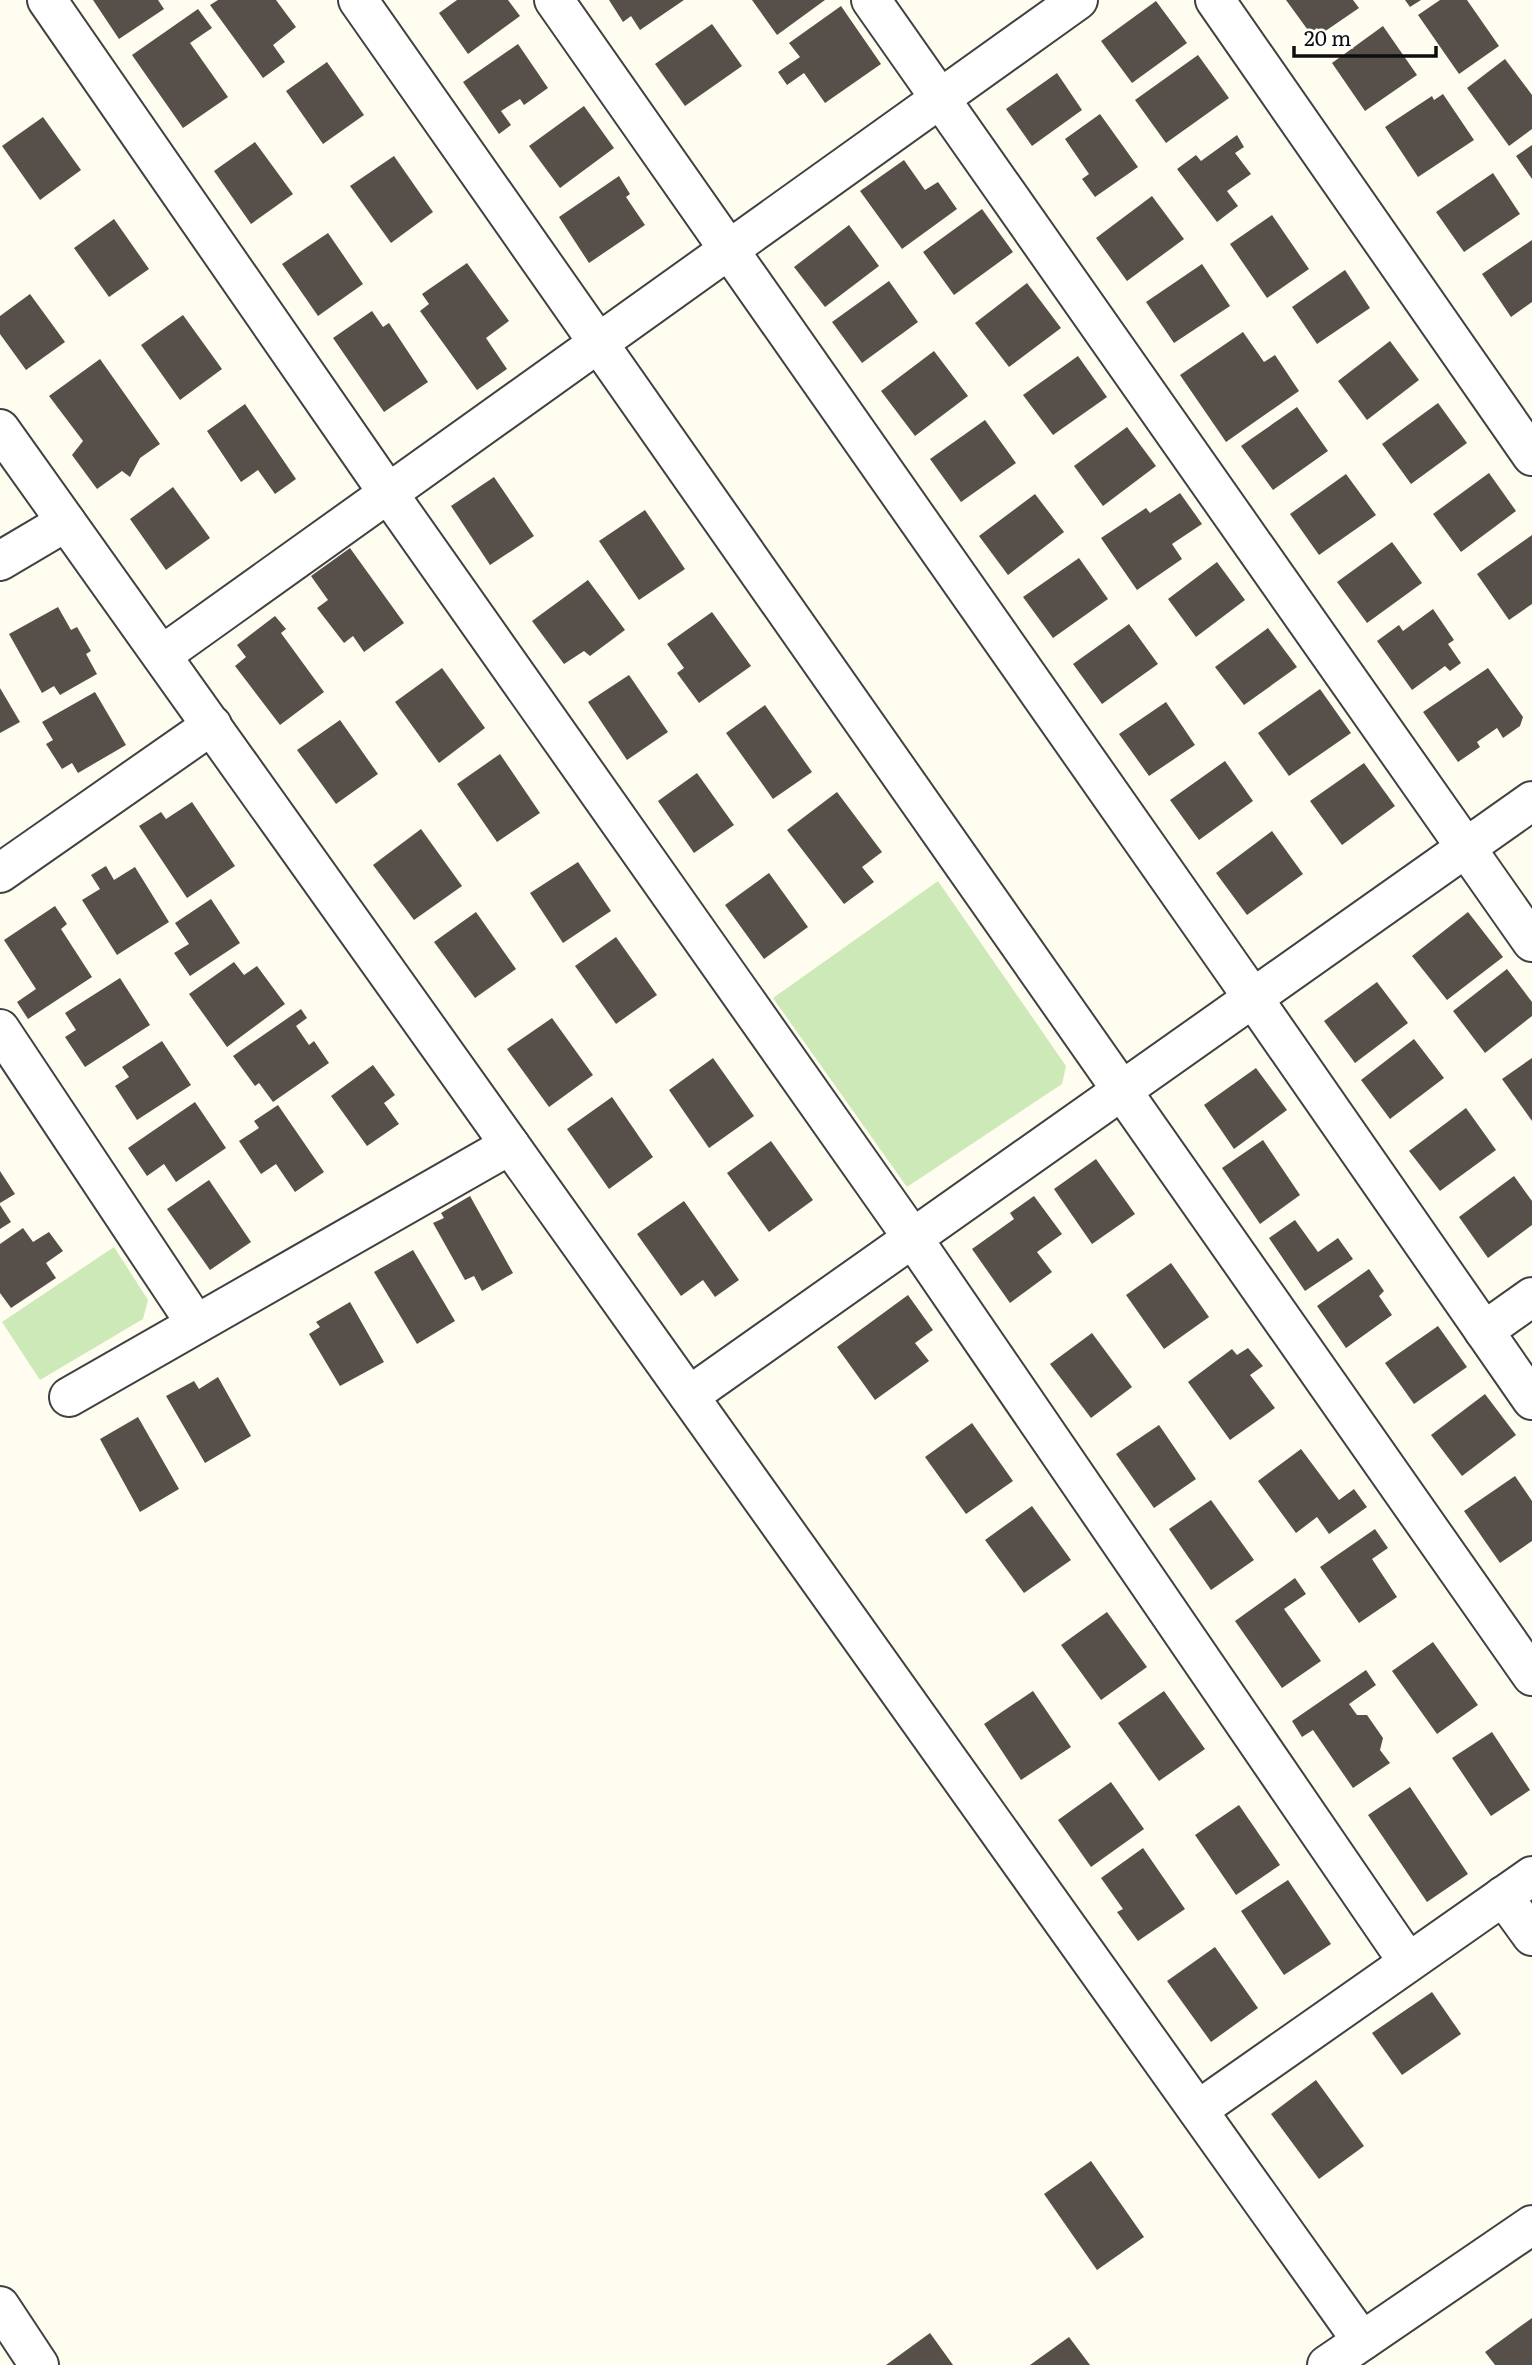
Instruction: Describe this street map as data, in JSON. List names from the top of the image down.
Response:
{
  "scale_bar": "20 m"
}
